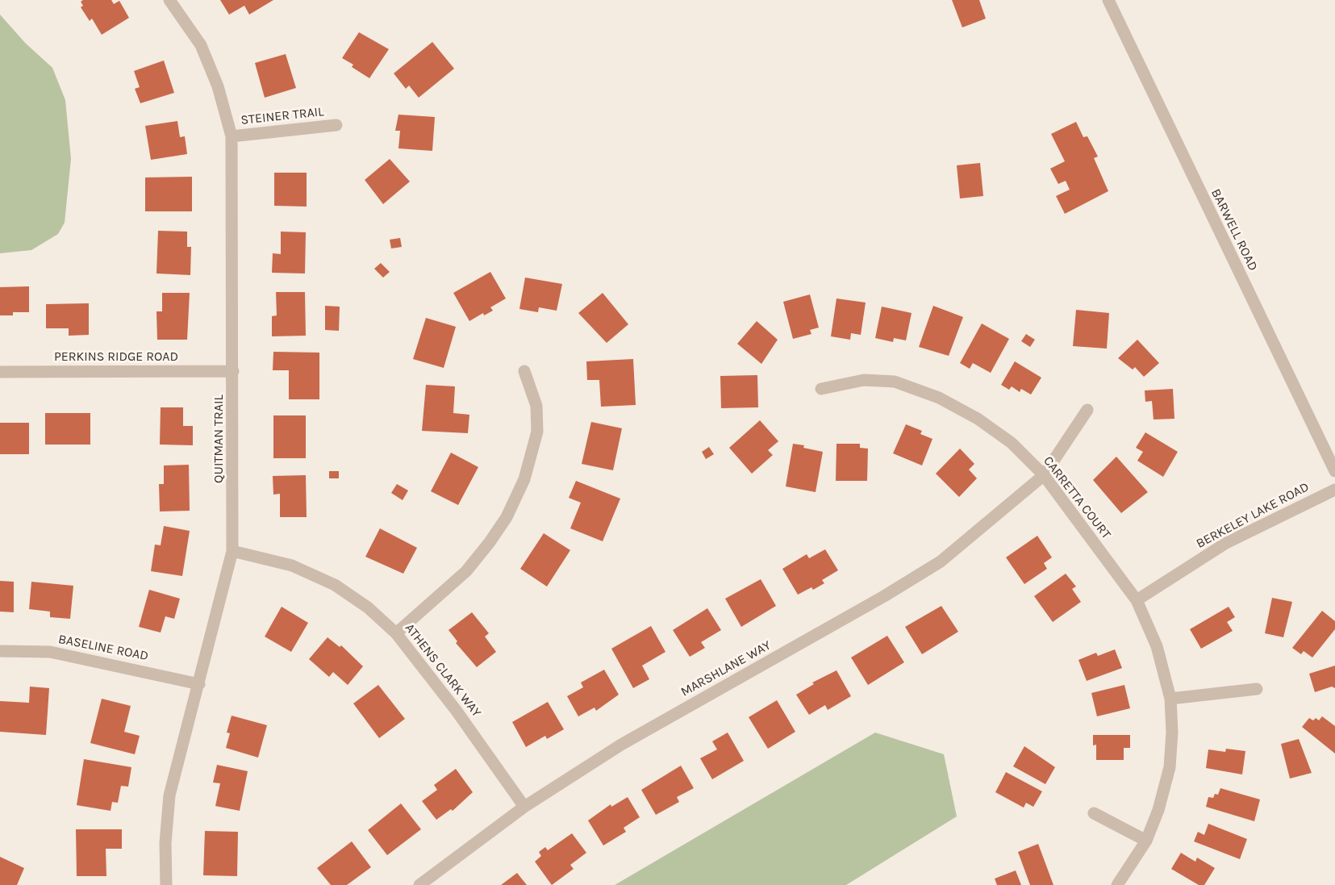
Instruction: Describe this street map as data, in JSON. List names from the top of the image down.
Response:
{
  "streets": {
    "street": [
      "STEINER TRAIL",
      "BARWELL ROAD",
      "PERKINS RIDGE ROAD",
      "QUITMAN TRAIL",
      "CARRETTA COURT",
      "BERKELEY LAKE ROAD",
      "BASELINE ROAD",
      "MARSHLANE WAY",
      "ATHENS CLARK WAY"
    ]
  },
  "crossings": [
    ["STEINER TRAIL", "QUITMAN TRAIL"],
    ["PERKINS RIDGE ROAD", "QUITMAN TRAIL"],
    ["QUITMAN TRAIL", "BASELINE ROAD"],
    ["QUITMAN TRAIL", "ATHENS CLARK WAY"],
    ["CARRETTA COURT", "BERKELEY LAKE ROAD"],
    ["CARRETTA COURT", "MARSHLANE WAY"],
    ["MARSHLANE WAY", "ATHENS CLARK WAY"]
  ]
}
